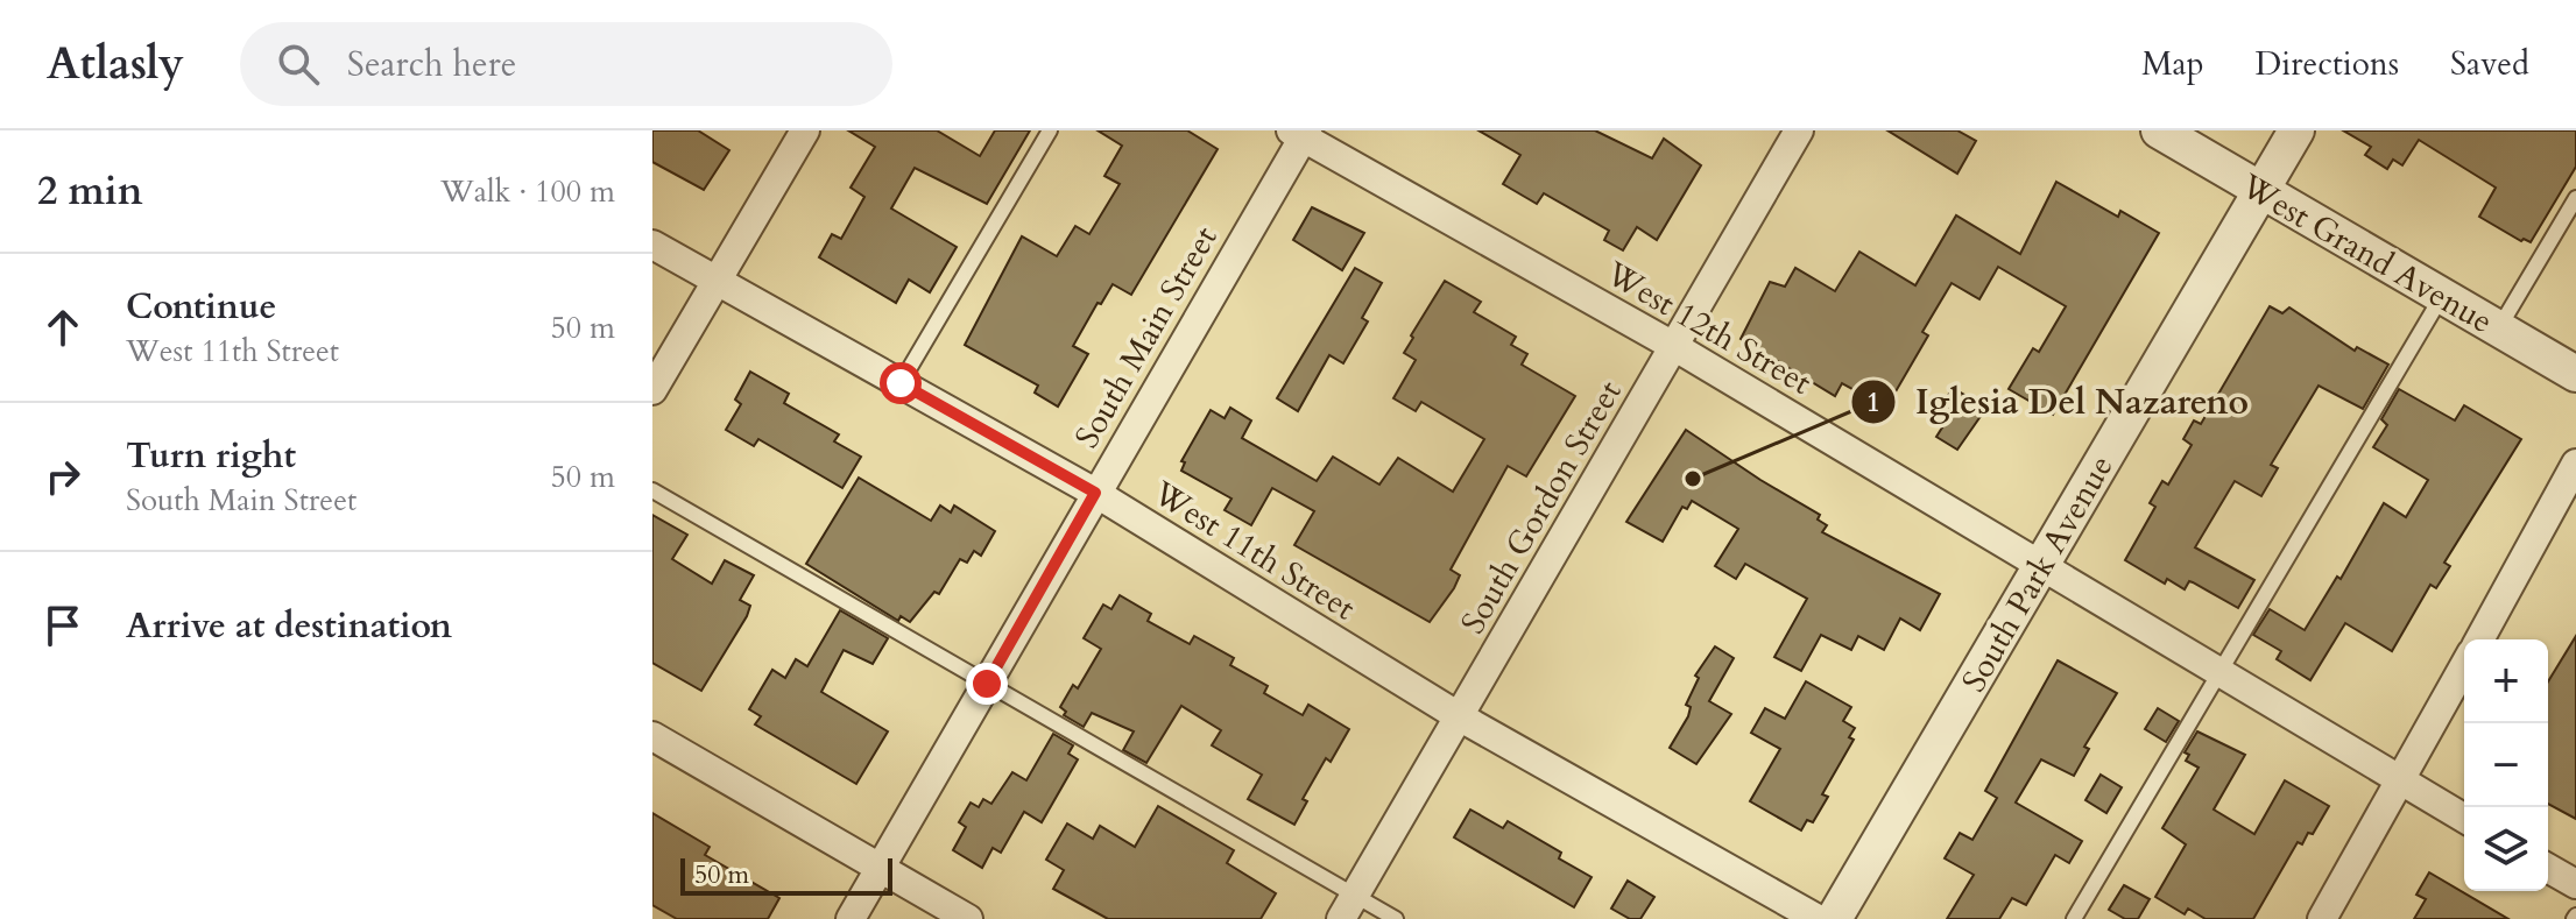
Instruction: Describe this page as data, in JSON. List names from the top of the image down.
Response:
{
  "streets": {
    "street": [
      "West Grand Avenue",
      "West 12th Street",
      "South Main Street",
      "South Gordon Street",
      "West 11th Street",
      "South Park Avenue"
    ]
  },
  "crossings": [
    ["West Grand Avenue", "South Park Avenue"],
    ["West 12th Street", "South Main Street"],
    ["West 12th Street", "South Gordon Street"],
    ["West 12th Street", "South Park Avenue"],
    ["South Main Street", "West 11th Street"],
    ["South Gordon Street", "West 11th Street"]
  ],
  "places": ["Iglesia Del Nazareno"],
  "scale_bar": "50 m",
  "page": {
    "header": "Atlasly",
    "search": "Search here",
    "nav": ["Map", "Directions", "Saved"],
    "heading": ["2 min", "Walk · 100 m"],
    "list": [
      ["Continue", "West 11th Street", "50 m"],
      ["Turn right", "South Main Street", "50 m"],
      "Arrive at destination"
    ],
    "map_buttons": ["+", "−"],
    "scale": "50 m"
  }
}
